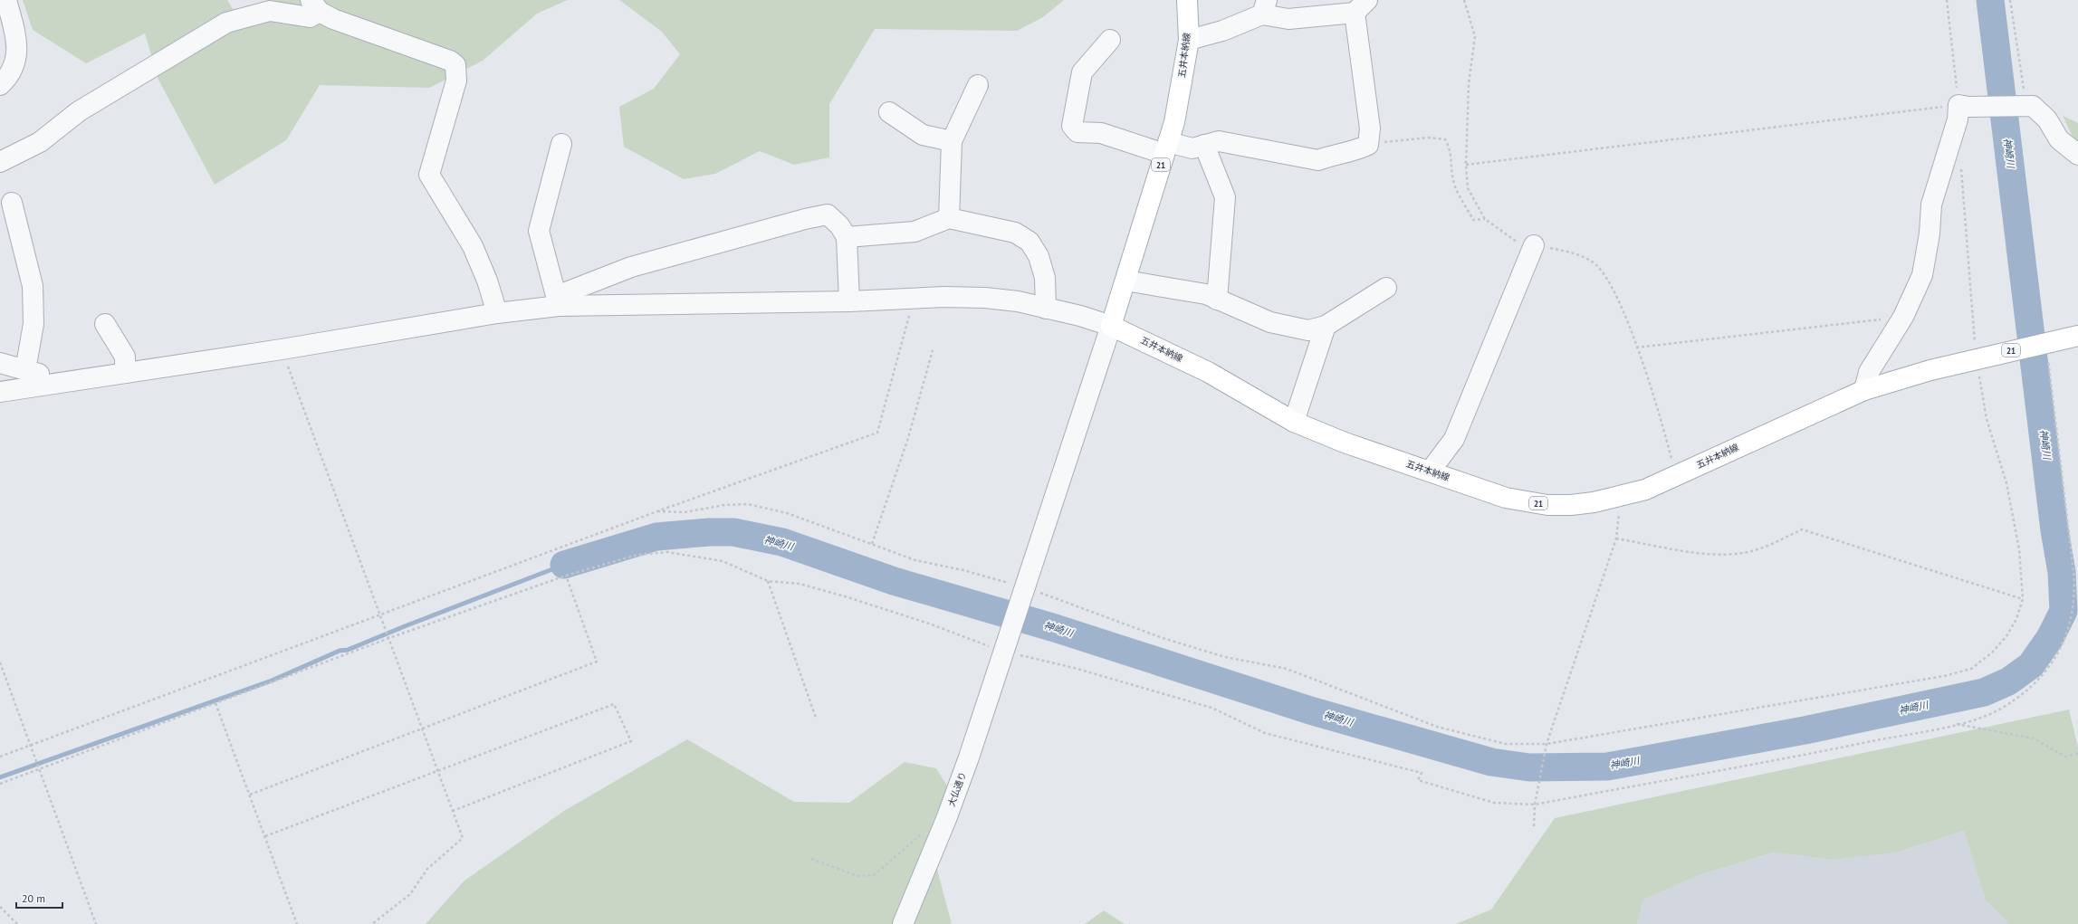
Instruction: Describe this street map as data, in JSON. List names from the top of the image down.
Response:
{
  "streets": {
    "main road": ["五井本納線", "21"],
    "street": ["大仏通り"]
  },
  "crossings": [
    ["五井本納線", "大仏通り"]
  ],
  "water": ["神崎川"],
  "scale_bar": "20 m"
}
